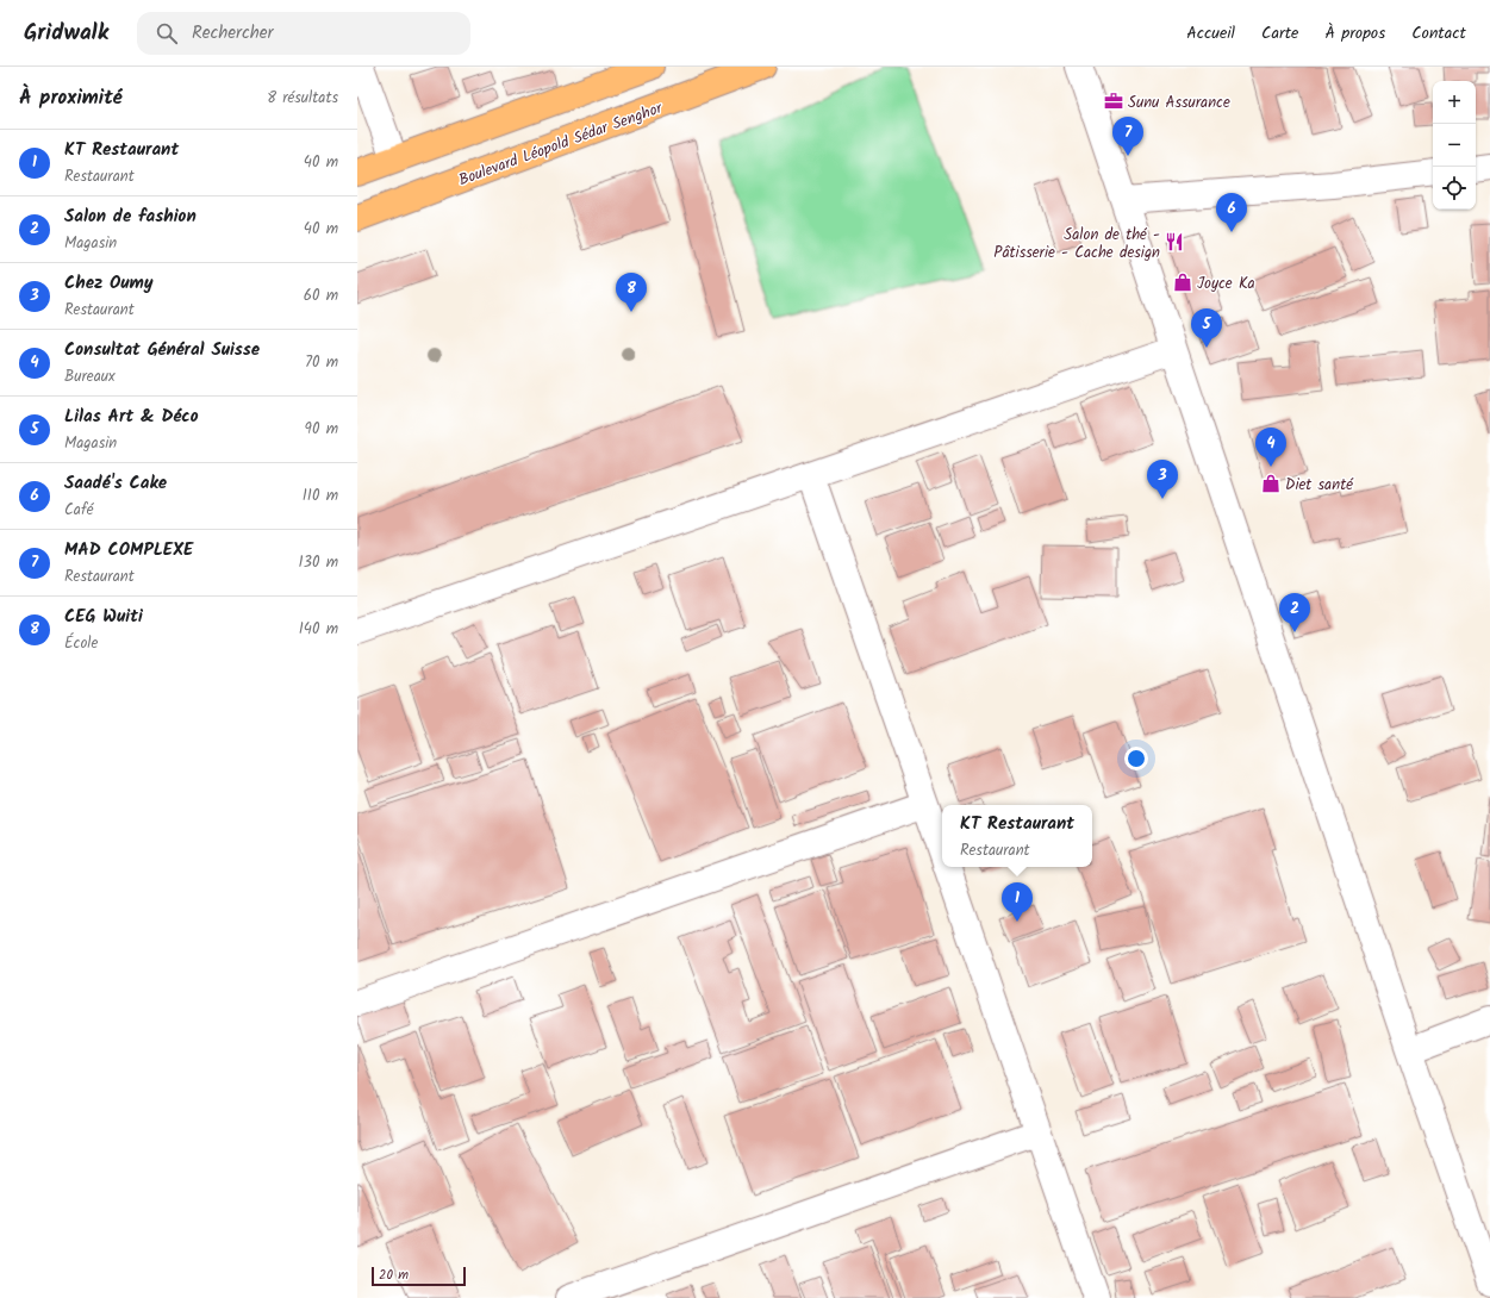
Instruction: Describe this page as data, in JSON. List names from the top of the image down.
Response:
{
  "streets": {
    "main road": ["Boulevard Léopold Sédar Senghor"]
  },
  "places": {
    "office": ["Sunu Assurance"],
    "restaurant": ["Salon de thé - Pâtisserie - Cache design"],
    "shop": ["Joyce Ka", "Diet santé"]
  },
  "scale_bar": "20 m",
  "page": {
    "header": "Gridwalk",
    "search": "Rechercher",
    "nav": [
      "Accueil",
      "Carte",
      "À propos",
      "Contact"
    ],
    "heading": ["À proximité", "8 résultats"],
    "map_buttons": ["+", "−"],
    "pins": [
      "7",
      "6",
      "8",
      "5",
      "4",
      "3",
      "2",
      "1"
    ],
    "list": [
      {
        "mark": "1",
        "name": "KT Restaurant",
        "note": "Restaurant",
        "value": "40 m"
      },
      {
        "mark": "2",
        "name": "Salon de fashion",
        "note": "Magasin",
        "value": "40 m"
      },
      {
        "mark": "3",
        "name": "Chez Oumy",
        "note": "Restaurant",
        "value": "60 m"
      },
      {
        "mark": "4",
        "name": "Consultat Général Suisse",
        "note": "Bureaux",
        "value": "70 m"
      },
      {
        "mark": "5",
        "name": "Lilas Art & Déco",
        "note": "Magasin",
        "value": "90 m"
      },
      {
        "mark": "6",
        "name": "Saadé's Cake",
        "note": "Café",
        "value": "110 m"
      },
      {
        "mark": "7",
        "name": "MAD COMPLEXE",
        "note": "Restaurant",
        "value": "130 m"
      },
      {
        "mark": "8",
        "name": "CEG Wuiti",
        "note": "École",
        "value": "140 m"
      }
    ],
    "popup": ["KT Restaurant", "Restaurant"],
    "scale": "20 m"
  }
}
